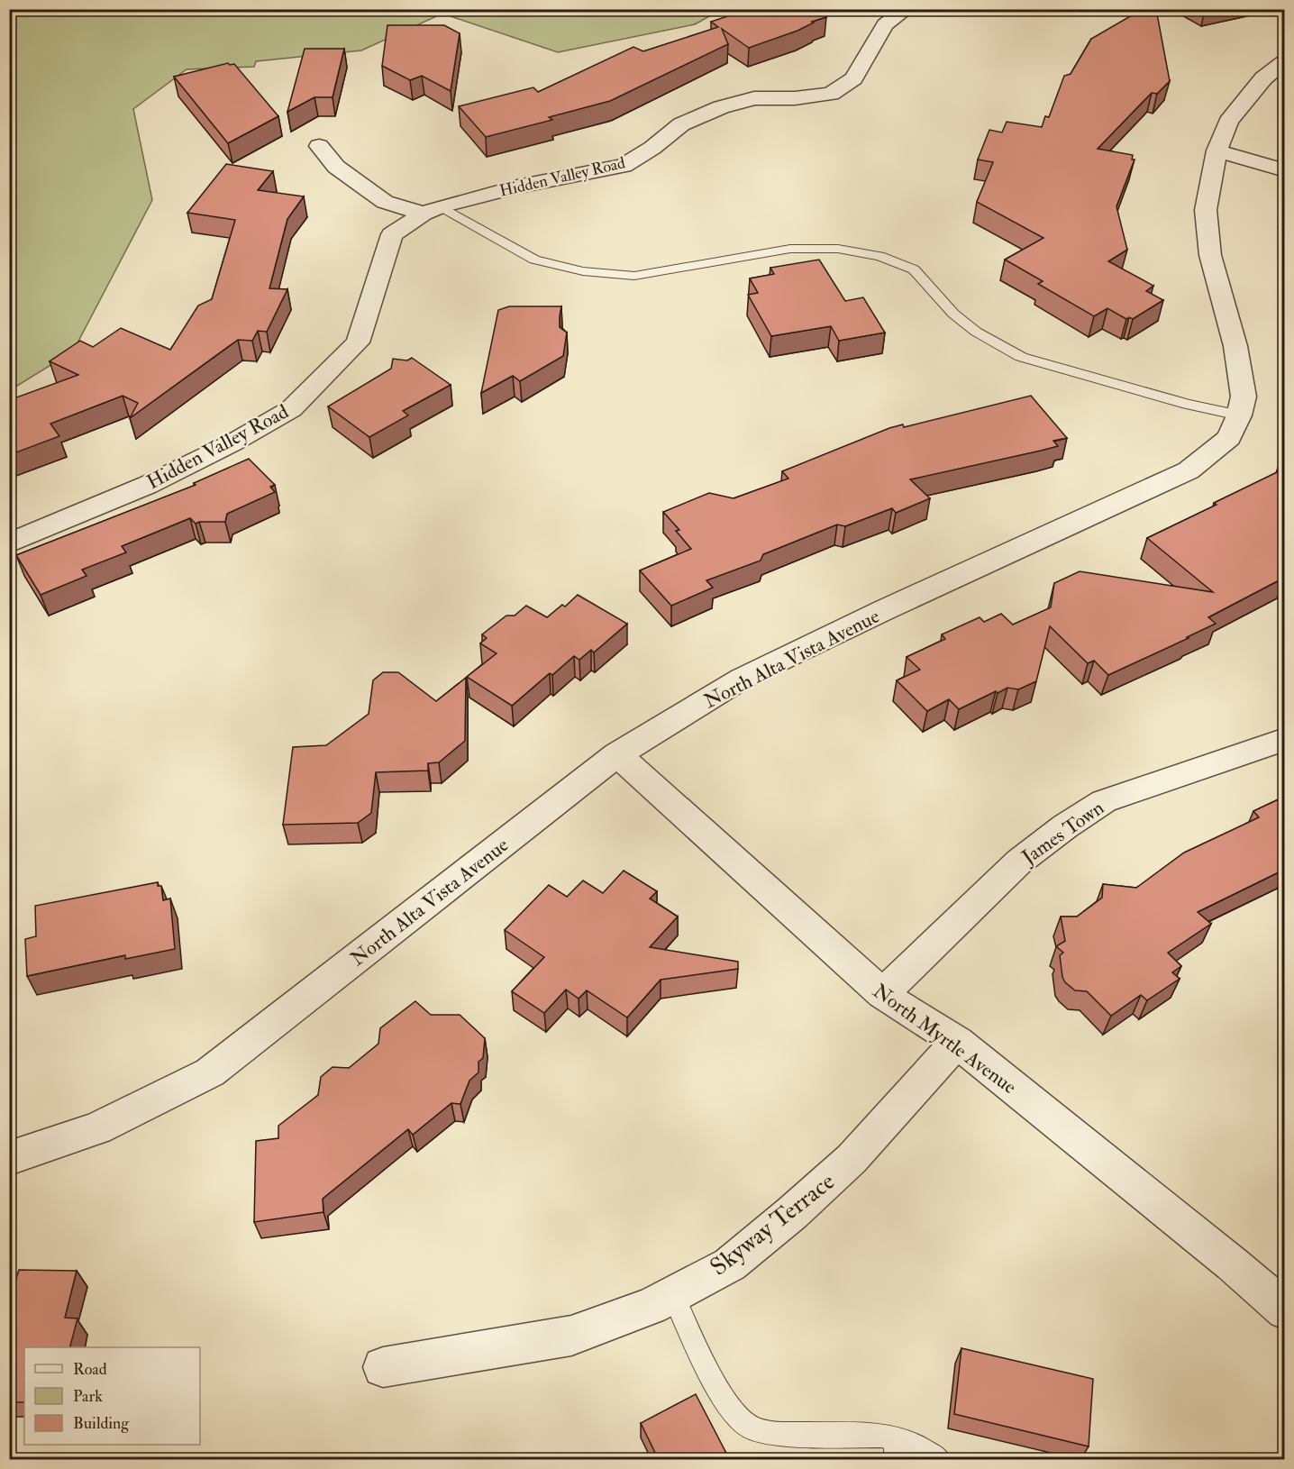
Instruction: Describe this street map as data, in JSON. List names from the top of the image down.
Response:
{
  "streets": {
    "street": [
      "Hidden Valley Road",
      "North Alta Vista Avenue",
      "James Town",
      "North Myrtle Avenue",
      "Skyway Terrace"
    ]
  },
  "crossings": [
    ["North Alta Vista Avenue", "North Myrtle Avenue"],
    ["James Town", "North Myrtle Avenue"],
    ["North Myrtle Avenue", "Skyway Terrace"]
  ],
  "legend": ["Road", "Park", "Building"]
}
